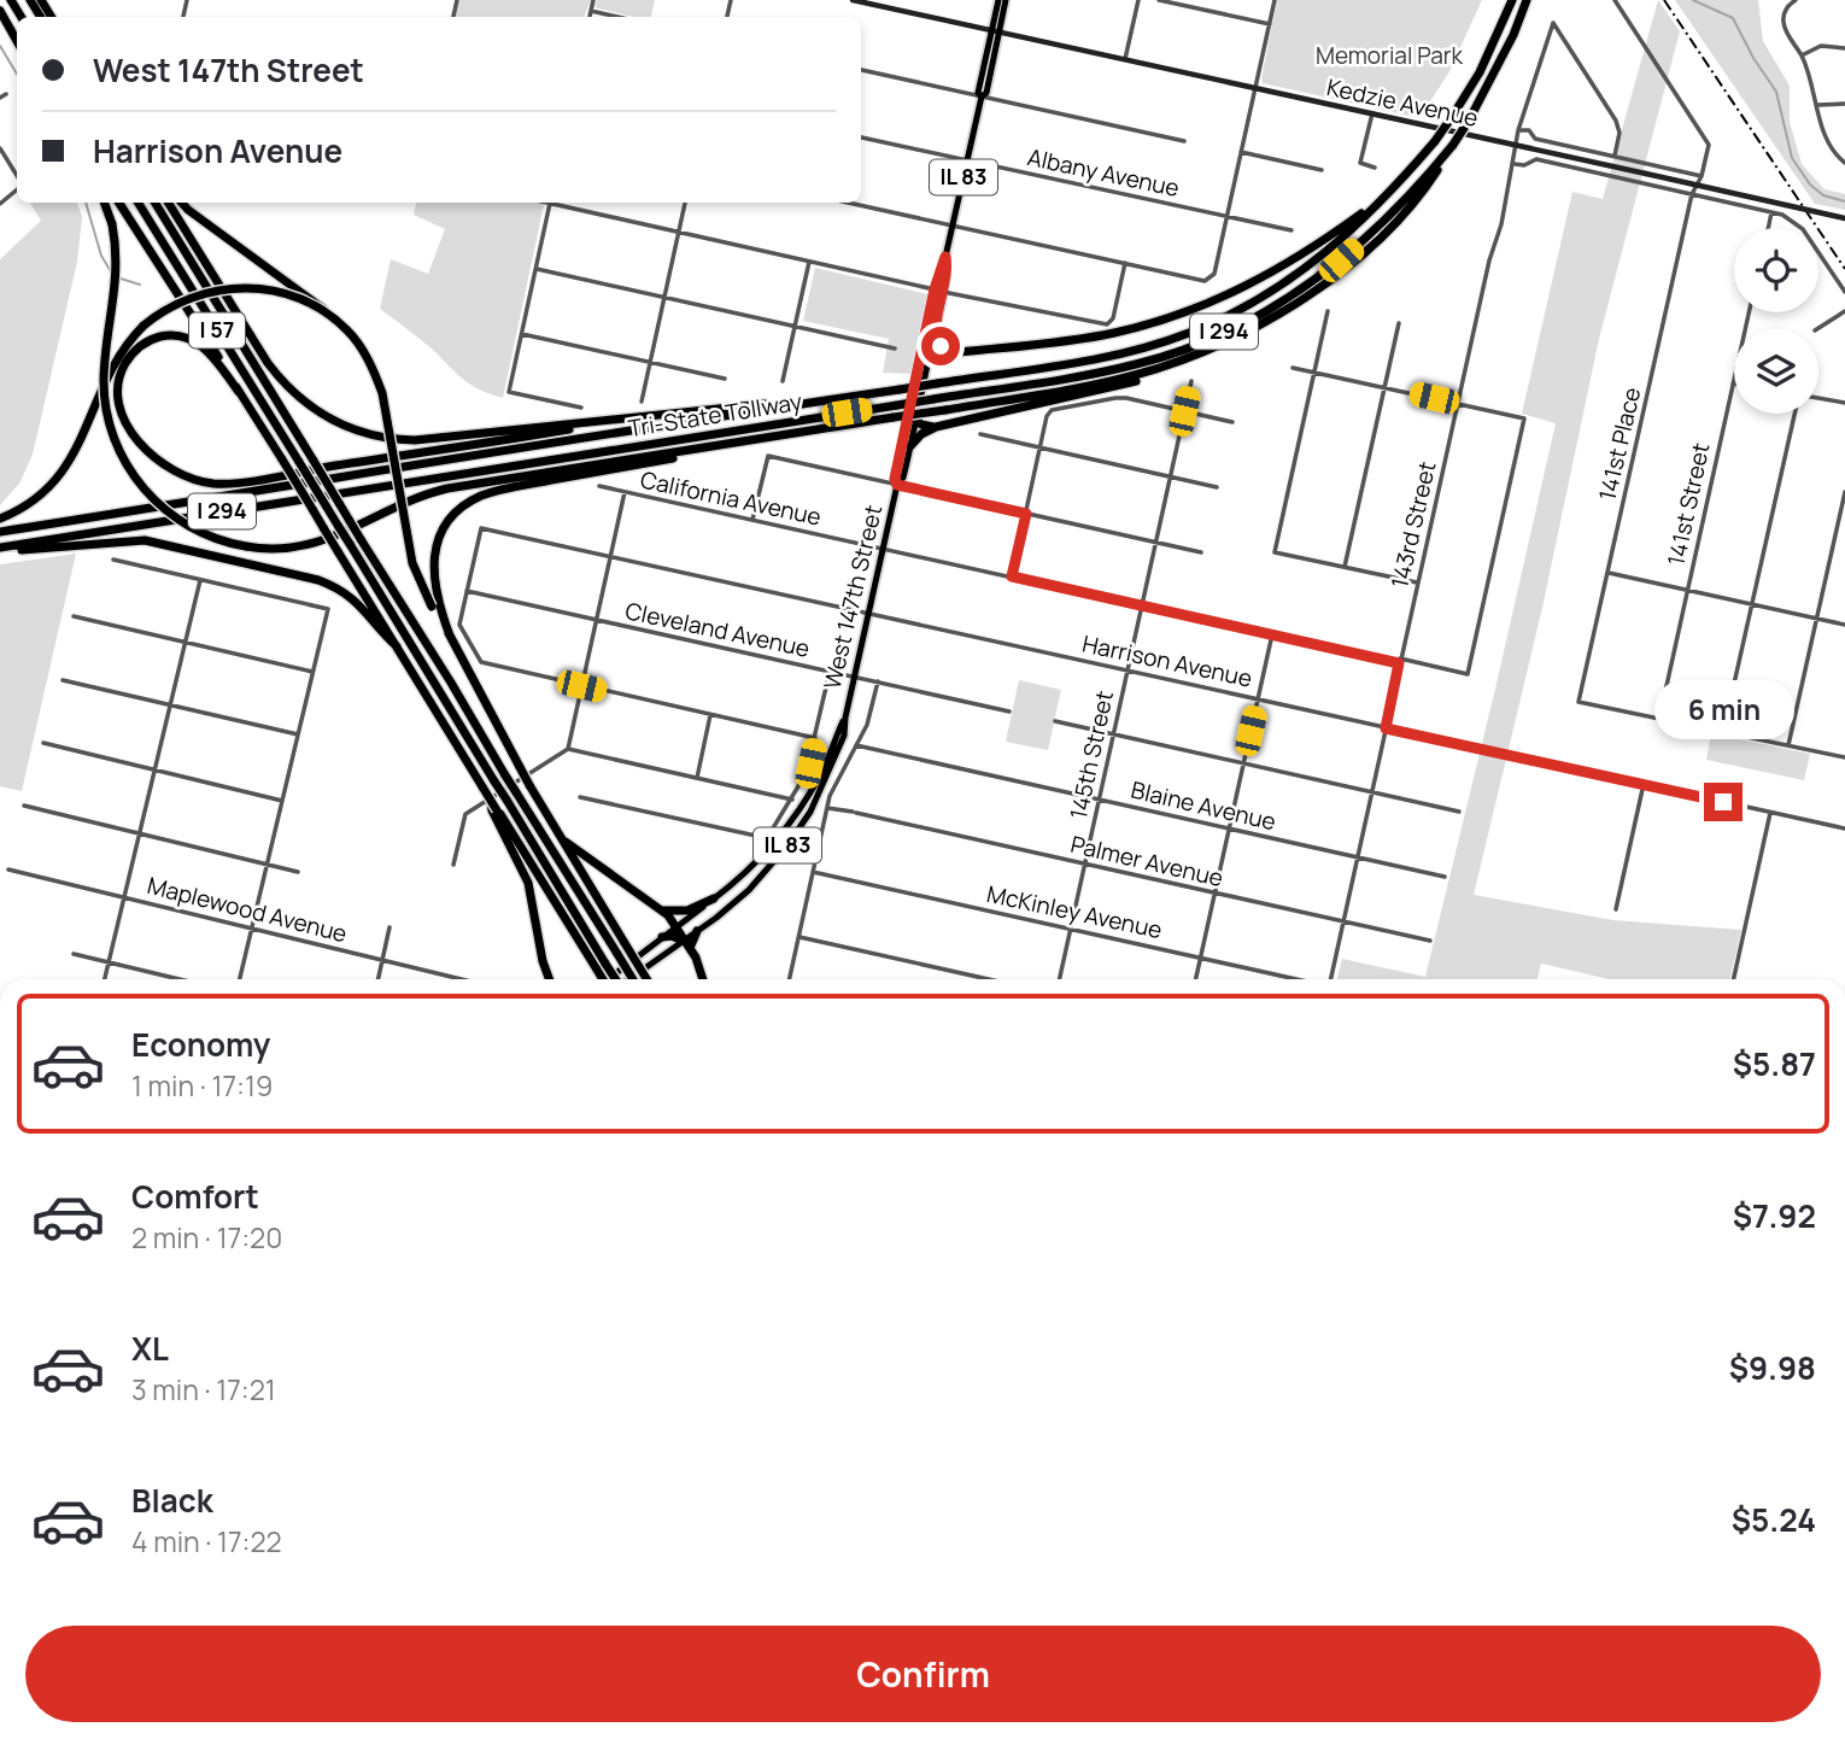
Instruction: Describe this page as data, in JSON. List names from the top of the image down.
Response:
{
  "streets": {
    "highway": ["I 57", "I 294", "Tri-State Tollway"],
    "main road": ["Kedzie Avenue", "IL 83", "West 147th Street"],
    "street": [
      "Albany Avenue",
      "141st Place",
      "California Avenue",
      "141st Street",
      "143rd Street",
      "Cleveland Avenue",
      "Harrison Avenue",
      "145th Street",
      "Blaine Avenue",
      "Palmer Avenue",
      "Maplewood Avenue",
      "McKinley Avenue"
    ]
  },
  "crossings": [
    ["Kedzie Avenue", "IL 83"],
    ["Kedzie Avenue", "143rd Street"],
    ["Kedzie Avenue", "West 147th Street"],
    ["Albany Avenue", "West 147th Street"],
    ["IL 83", "West 147th Street"],
    ["141st Place", "141st Street"],
    ["California Avenue", "143rd Street"],
    ["California Avenue", "West 147th Street"],
    ["California Avenue", "145th Street"],
    ["143rd Street", "Harrison Avenue"],
    ["143rd Street", "Blaine Avenue"],
    ["143rd Street", "Palmer Avenue"],
    ["West 147th Street", "Cleveland Avenue"],
    ["West 147th Street", "Harrison Avenue"],
    ["Cleveland Avenue", "Harrison Avenue"],
    ["Harrison Avenue", "145th Street"],
    ["145th Street", "Blaine Avenue"],
    ["145th Street", "Palmer Avenue"],
    ["145th Street", "McKinley Avenue"]
  ],
  "parks": ["Memorial Park"],
  "page": {
    "banner": ["West 147th Street", "Harrison Avenue"],
    "bubble": "6 min",
    "list": [
      {
        "name": "Economy",
        "note": "1 min · 17:19",
        "value": "$5.87"
      },
      {
        "name": "Comfort",
        "note": "2 min · 17:20",
        "value": "$7.92"
      },
      {
        "name": "XL",
        "note": "3 min · 17:21",
        "value": "$9.98"
      },
      {
        "name": "Black",
        "note": "4 min · 17:22",
        "value": "$5.24"
      }
    ],
    "buttons": "Confirm"
  }
}
